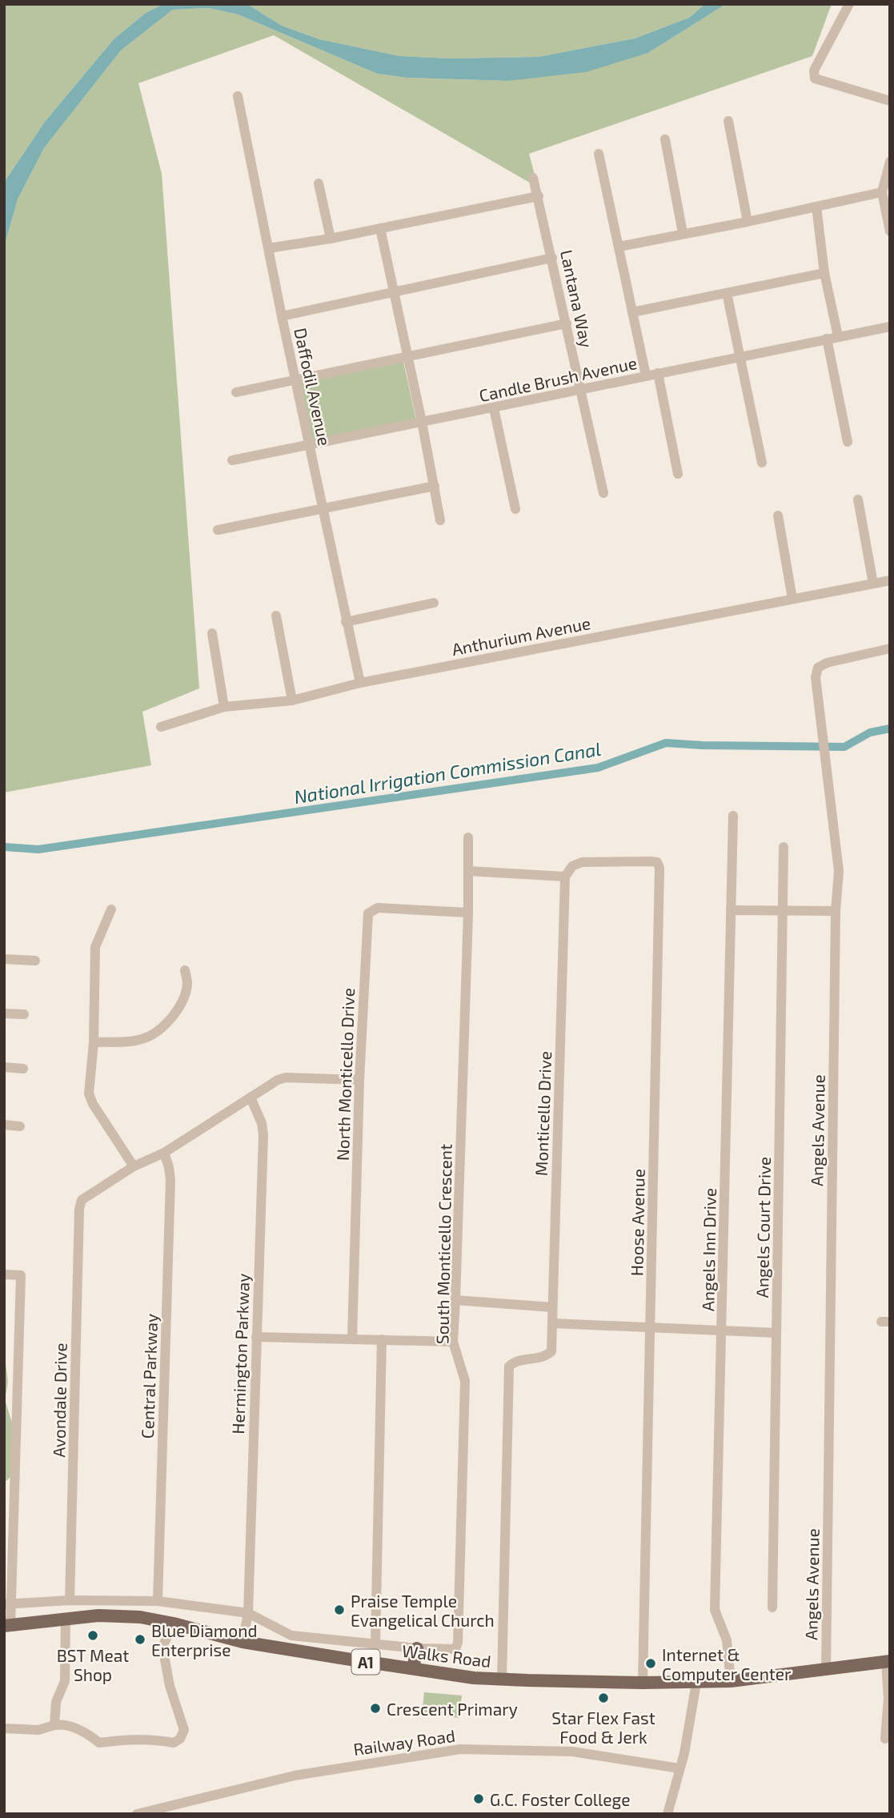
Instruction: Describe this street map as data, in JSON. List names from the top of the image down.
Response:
{
  "streets": {
    "main road": ["Walks Road", "A1"],
    "street": [
      "Lantana Way",
      "Candle Brush Avenue",
      "Daffodil Avenue",
      "Anthurium Avenue",
      "North Monticello Drive",
      "Monticello Drive",
      "Angels Avenue",
      "Hoose Avenue",
      "Angels Court Drive",
      "South Monticello Crescent",
      "Angels Inn Drive",
      "Hermington Parkway",
      "Central Parkway",
      "Avondale Drive",
      "Railway Road"
    ]
  },
  "crossings": [
    ["Lantana Way", "Candle Brush Avenue"],
    ["Candle Brush Avenue", "Daffodil Avenue"],
    ["Daffodil Avenue", "Anthurium Avenue"],
    ["North Monticello Drive", "South Monticello Crescent"],
    ["Monticello Drive", "Hoose Avenue"],
    ["Monticello Drive", "Walks Road"],
    ["Angels Avenue", "Walks Road"],
    ["Hoose Avenue", "Walks Road"],
    ["Angels Inn Drive", "Walks Road"],
    ["Hermington Parkway", "Walks Road"]
  ],
  "water": ["National Irrigation Commission Canal"],
  "places": [
    "Praise Temple Evangelical Church",
    "BST Meat Shop",
    "Blue Diamond Enterprise",
    "Internet & Computer Center",
    "Star Flex Fast Food & Jerk",
    "Crescent Primary",
    "G.C. Foster College"
  ]
}
